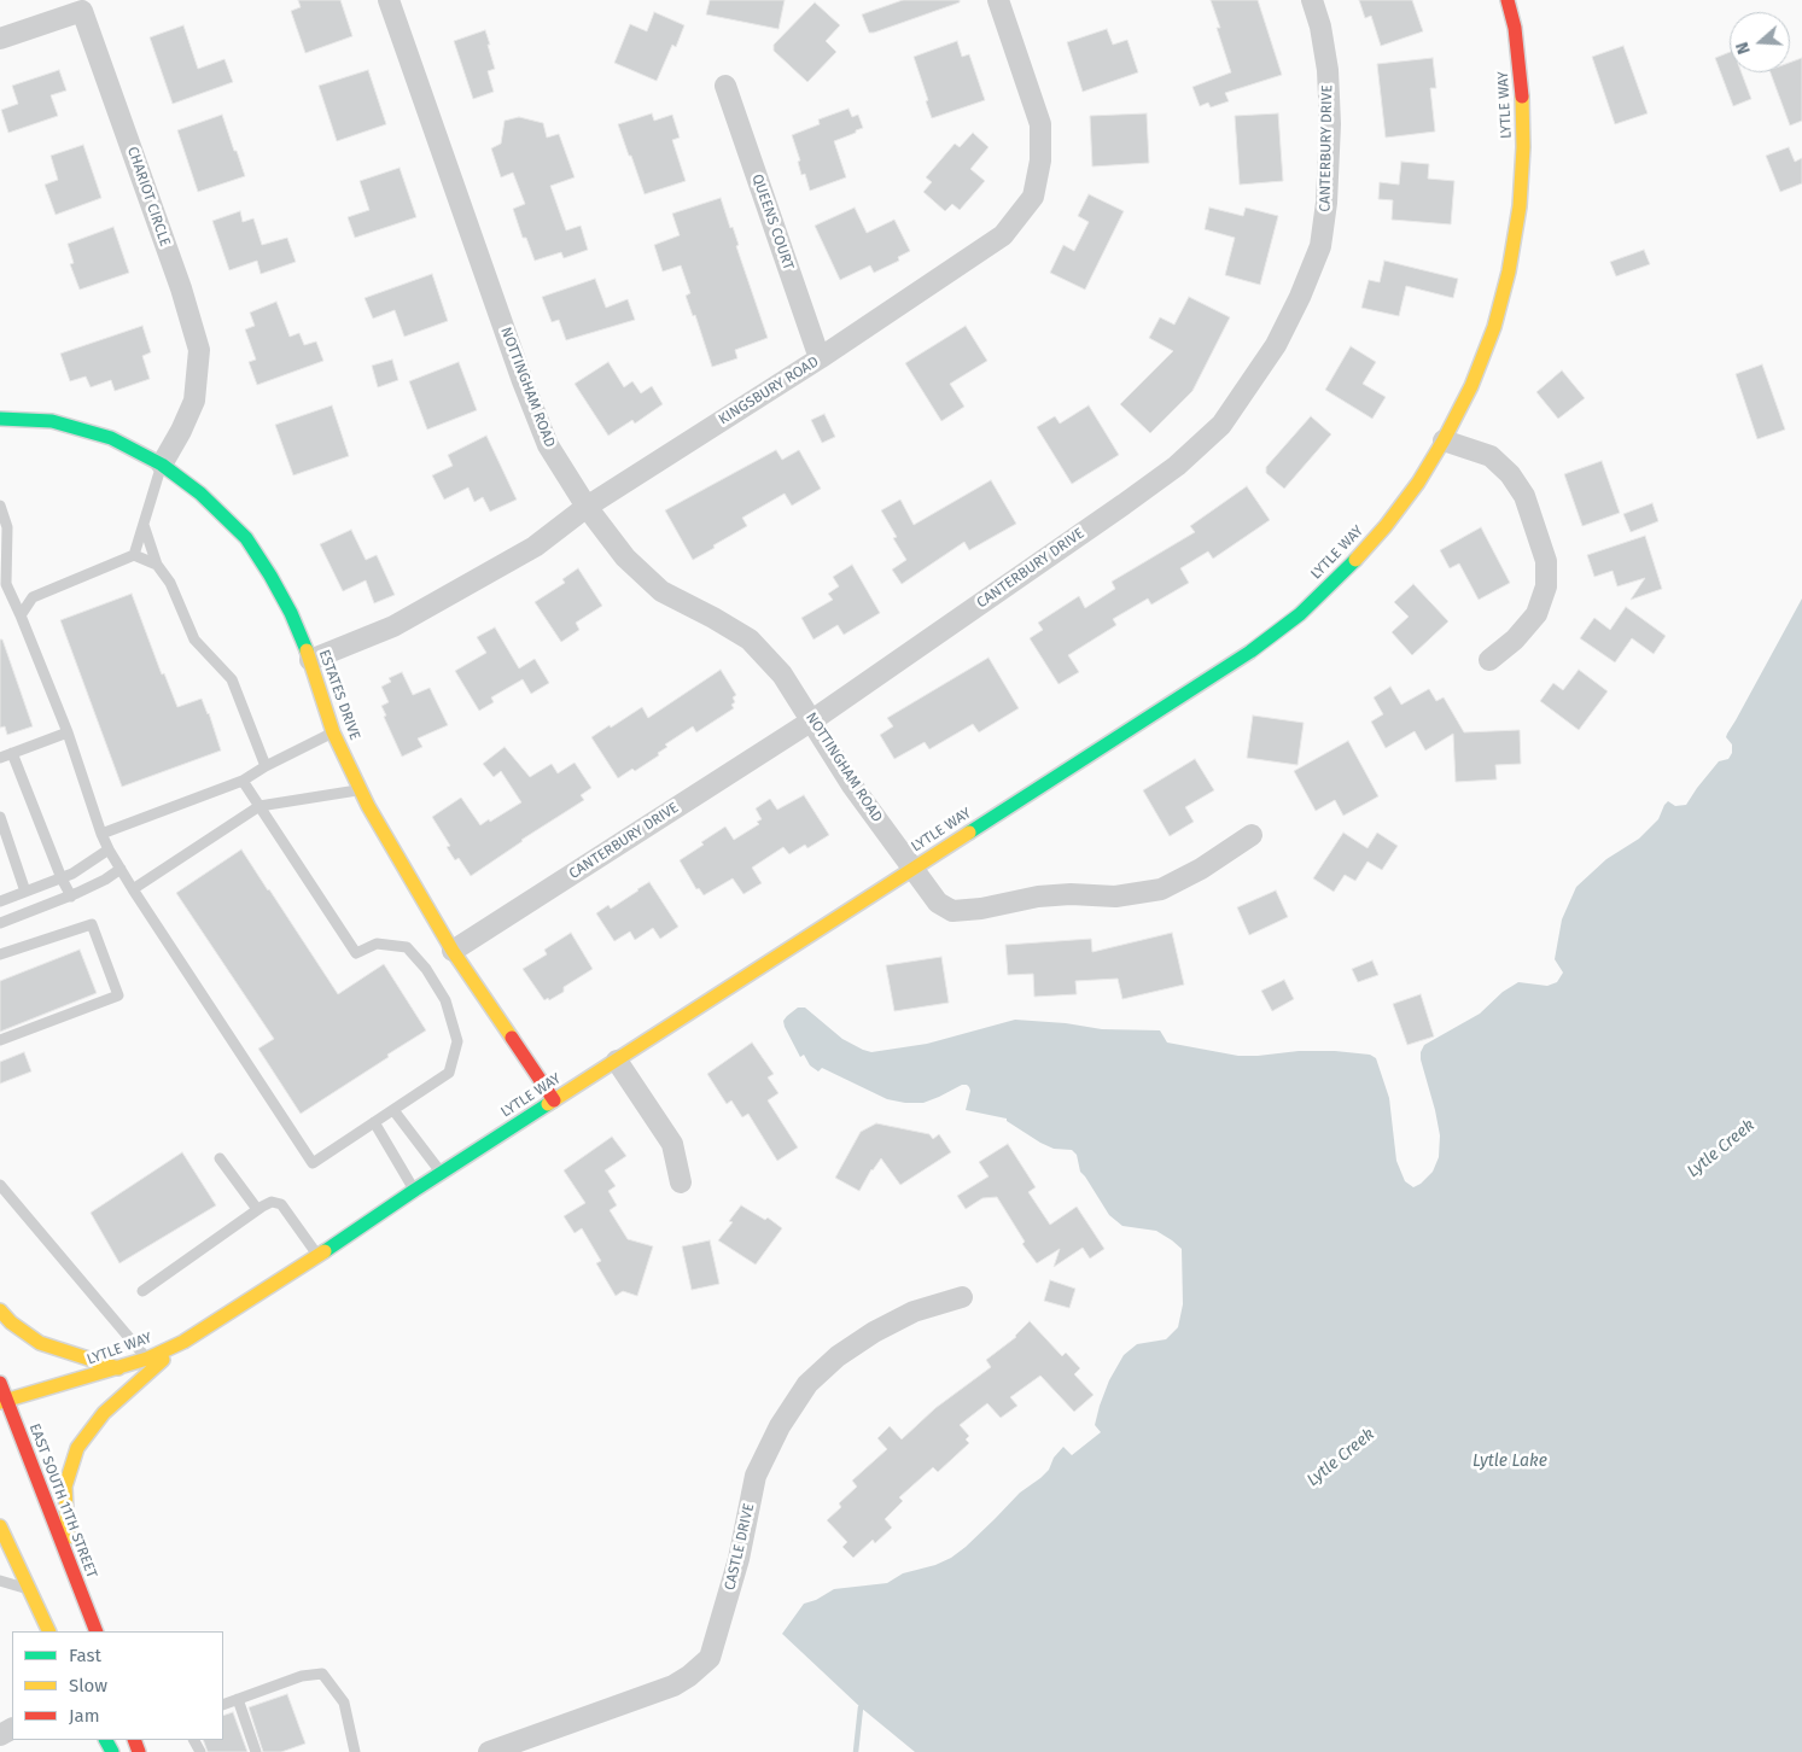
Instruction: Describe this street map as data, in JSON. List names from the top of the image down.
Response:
{
  "streets": {
    "street": [
      "LYTLE WAY",
      "CANTERBURY DRIVE",
      "CHARIOT CIRCLE",
      "QUEENS COURT",
      "NOTTINGHAM ROAD",
      "KINGSBURY ROAD",
      "ESTATES DRIVE",
      "EAST SOUTH 11TH STREET",
      "CASTLE DRIVE"
    ]
  },
  "crossings": [
    ["LYTLE WAY", "NOTTINGHAM ROAD"],
    ["LYTLE WAY", "ESTATES DRIVE"],
    ["LYTLE WAY", "EAST SOUTH 11TH STREET"],
    ["CANTERBURY DRIVE", "NOTTINGHAM ROAD"],
    ["CANTERBURY DRIVE", "ESTATES DRIVE"],
    ["CHARIOT CIRCLE", "ESTATES DRIVE"],
    ["QUEENS COURT", "KINGSBURY ROAD"],
    ["NOTTINGHAM ROAD", "KINGSBURY ROAD"],
    ["KINGSBURY ROAD", "ESTATES DRIVE"]
  ],
  "water": ["Lytle Creek", "Lytle Lake"],
  "legend": ["Fast", "Slow", "Jam"],
  "north": "left"
}
